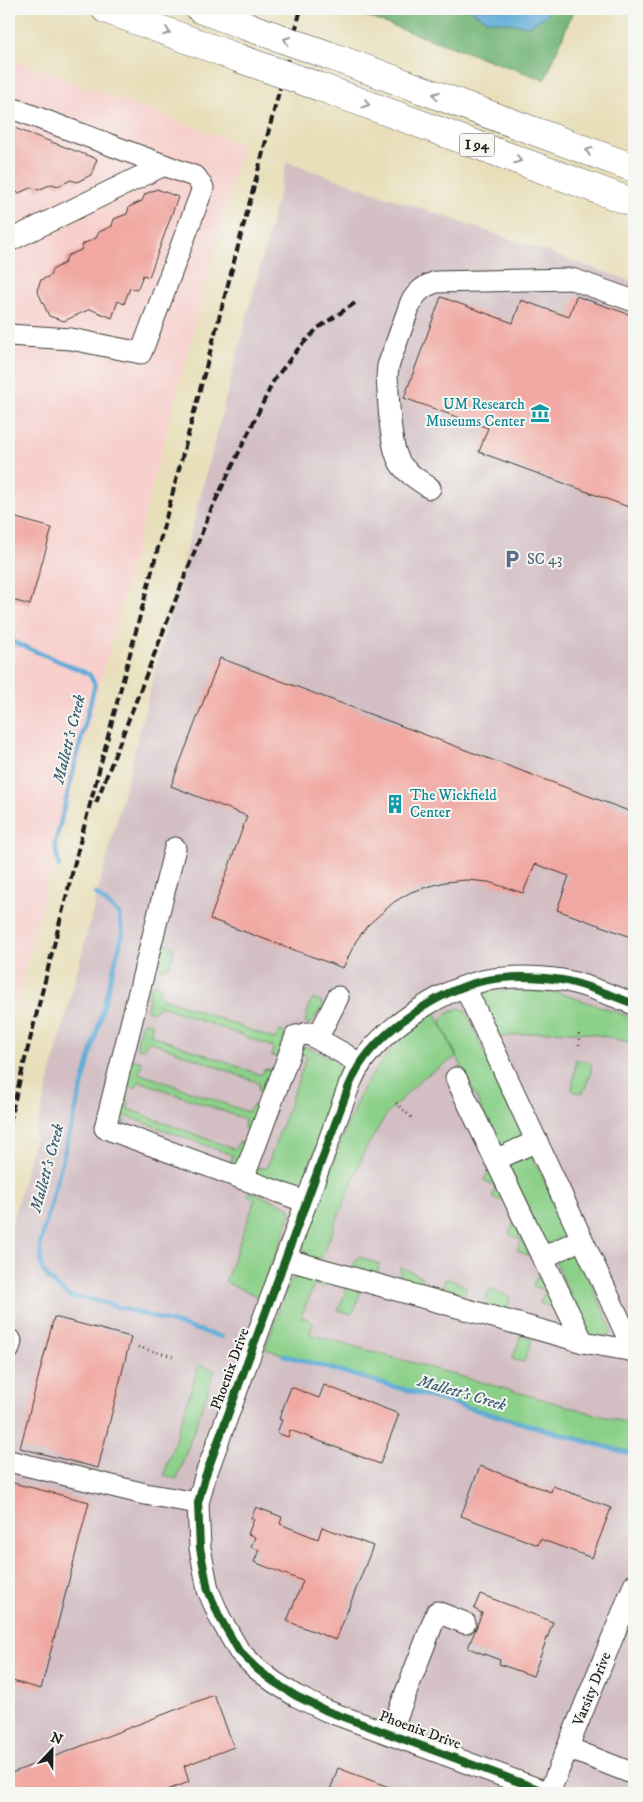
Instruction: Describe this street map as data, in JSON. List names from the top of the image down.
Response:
{
  "streets": {
    "highway": ["I 94"],
    "street": ["Phoenix Drive", "Varsity Drive"]
  },
  "crossings": [
    ["Phoenix Drive", "Varsity Drive"]
  ],
  "water": ["Mallett's Creek"],
  "places": {
    "museum": ["UM Research Museums Center"],
    "parking": ["SC 43"],
    "building": ["The Wickfield Center"]
  },
  "north": "top"
}
